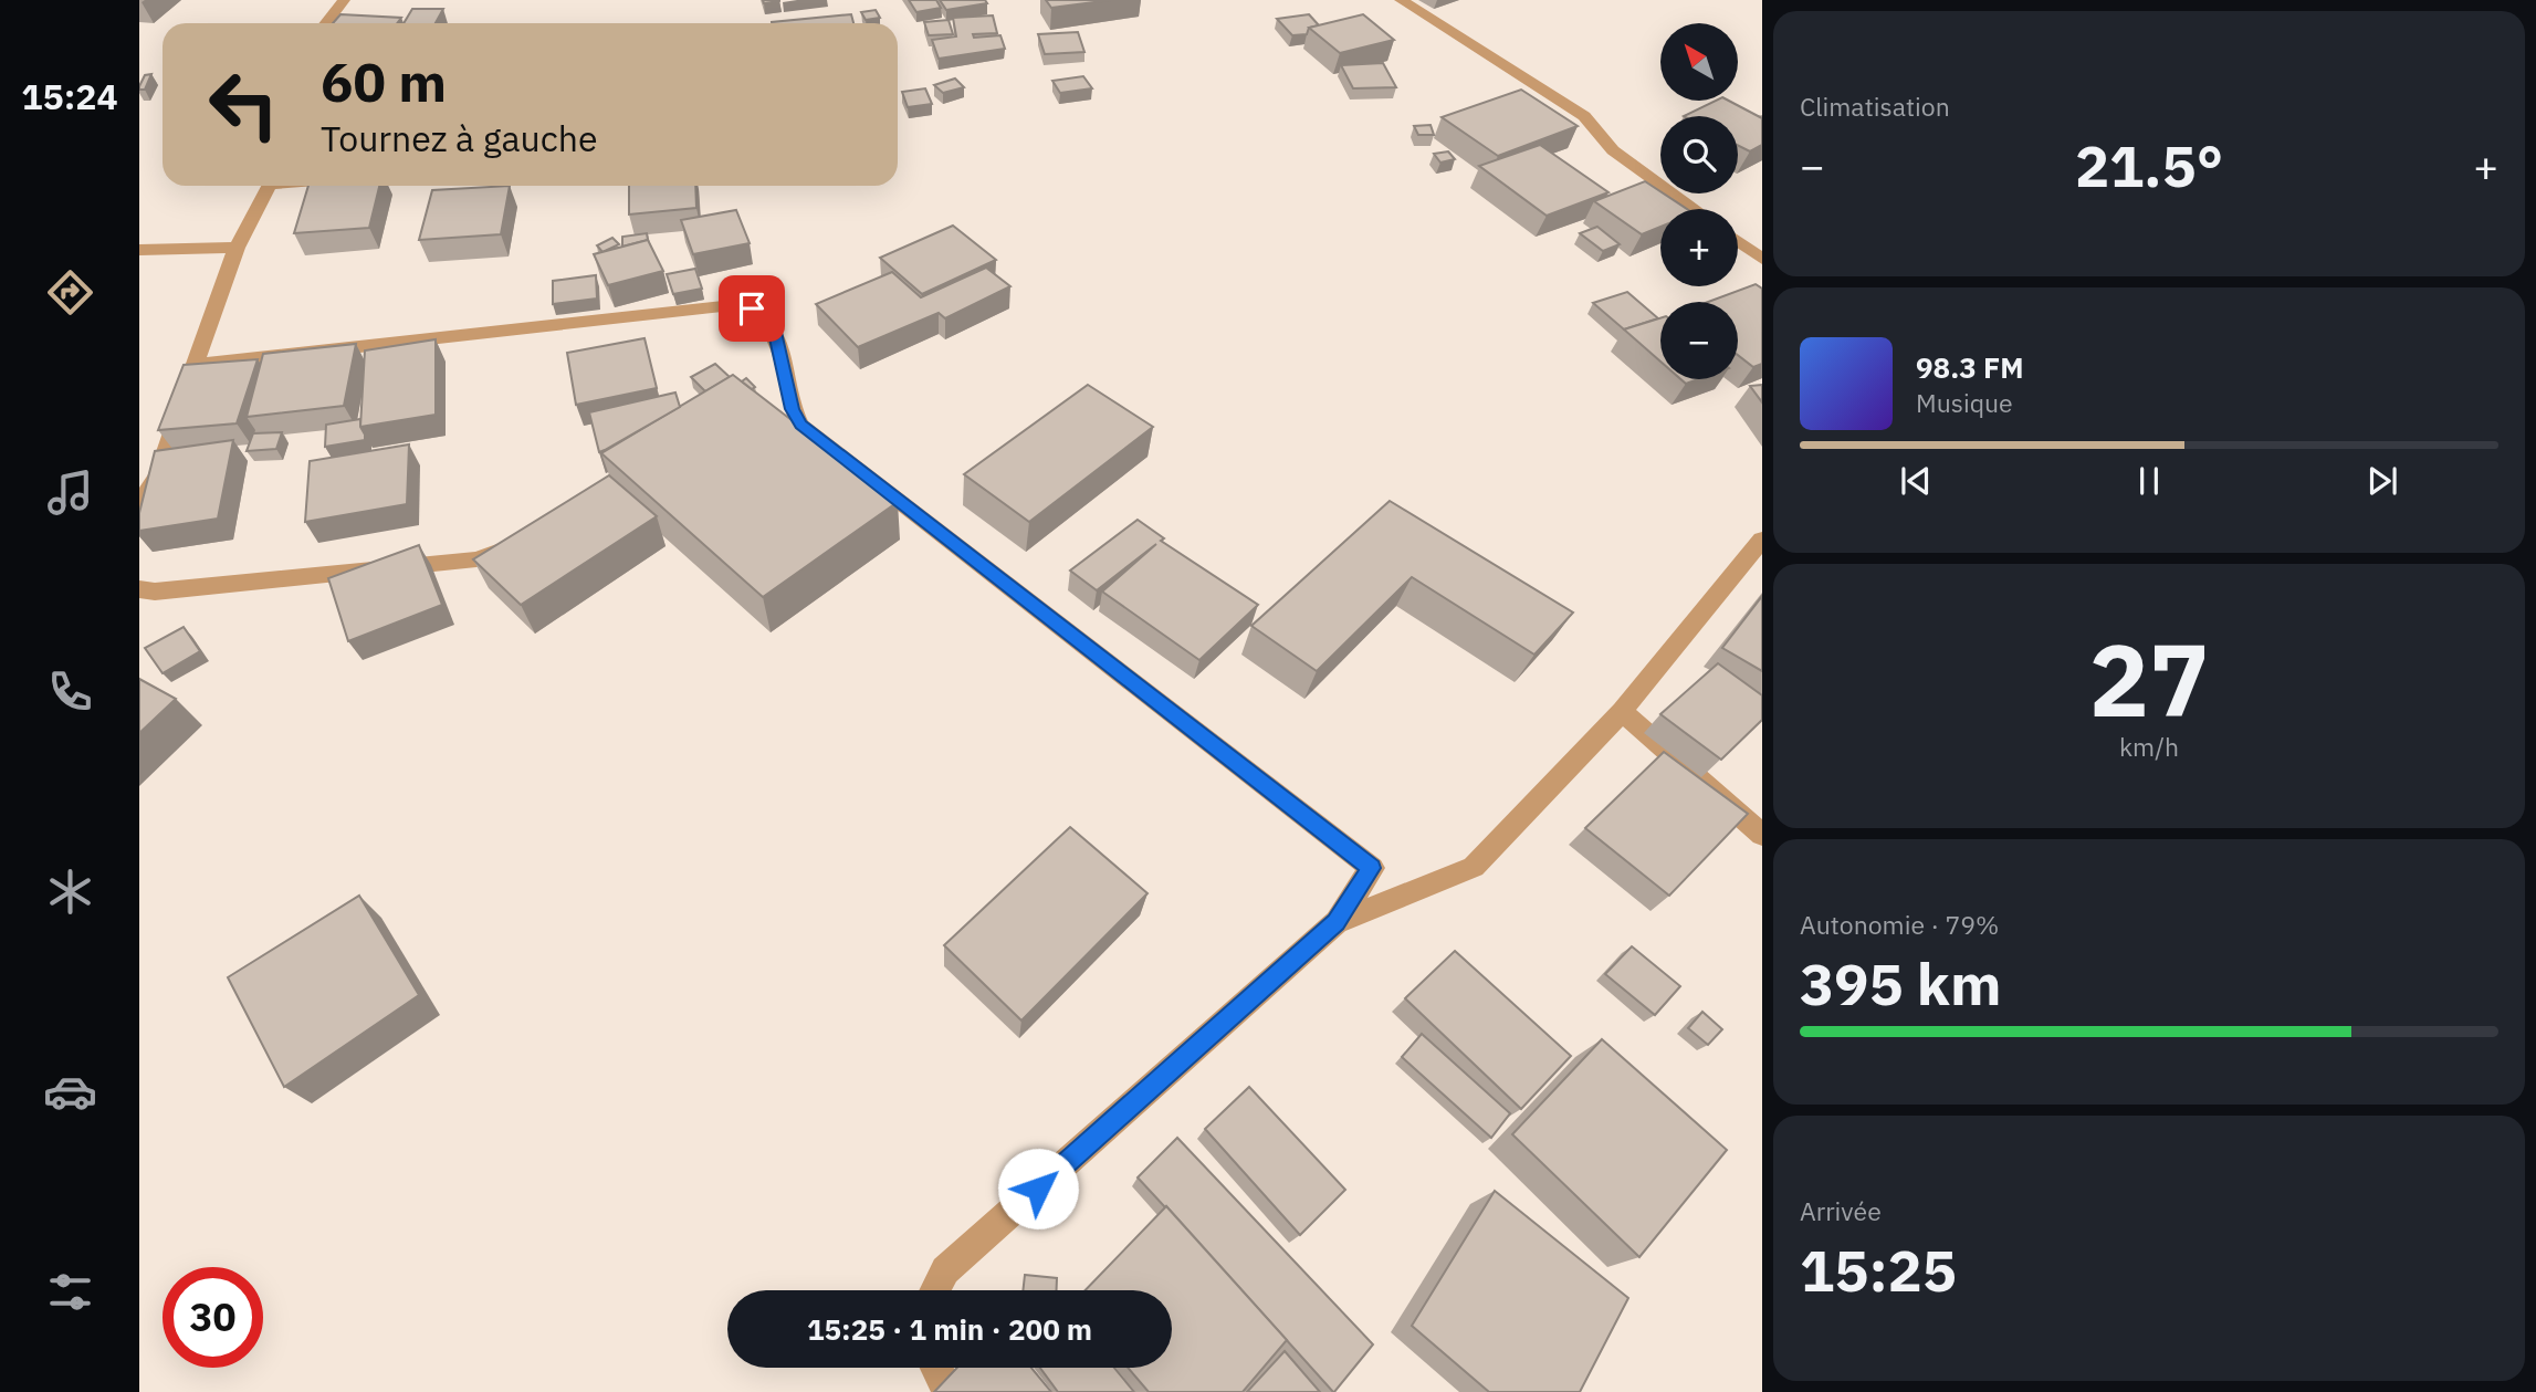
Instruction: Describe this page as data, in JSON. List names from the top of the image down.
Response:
{
  "north": "top left",
  "page": {
    "tabs": "15:24",
    "tile": [
      "Climatisation",
      ["27", "km/h"],
      ["Autonomie · 79%", "395 km"],
      ["Arrivée", "15:25"]
    ],
    "map_buttons": ["+", "−"],
    "turn": ["60 m", "Tournez à gauche"],
    "heat": ["−", "21.5°", "+"],
    "song": ["98.3 FM", "Musique"],
    "limit": "30",
    "trip": "15:25 · 1 min · 200 m"
  }
}
